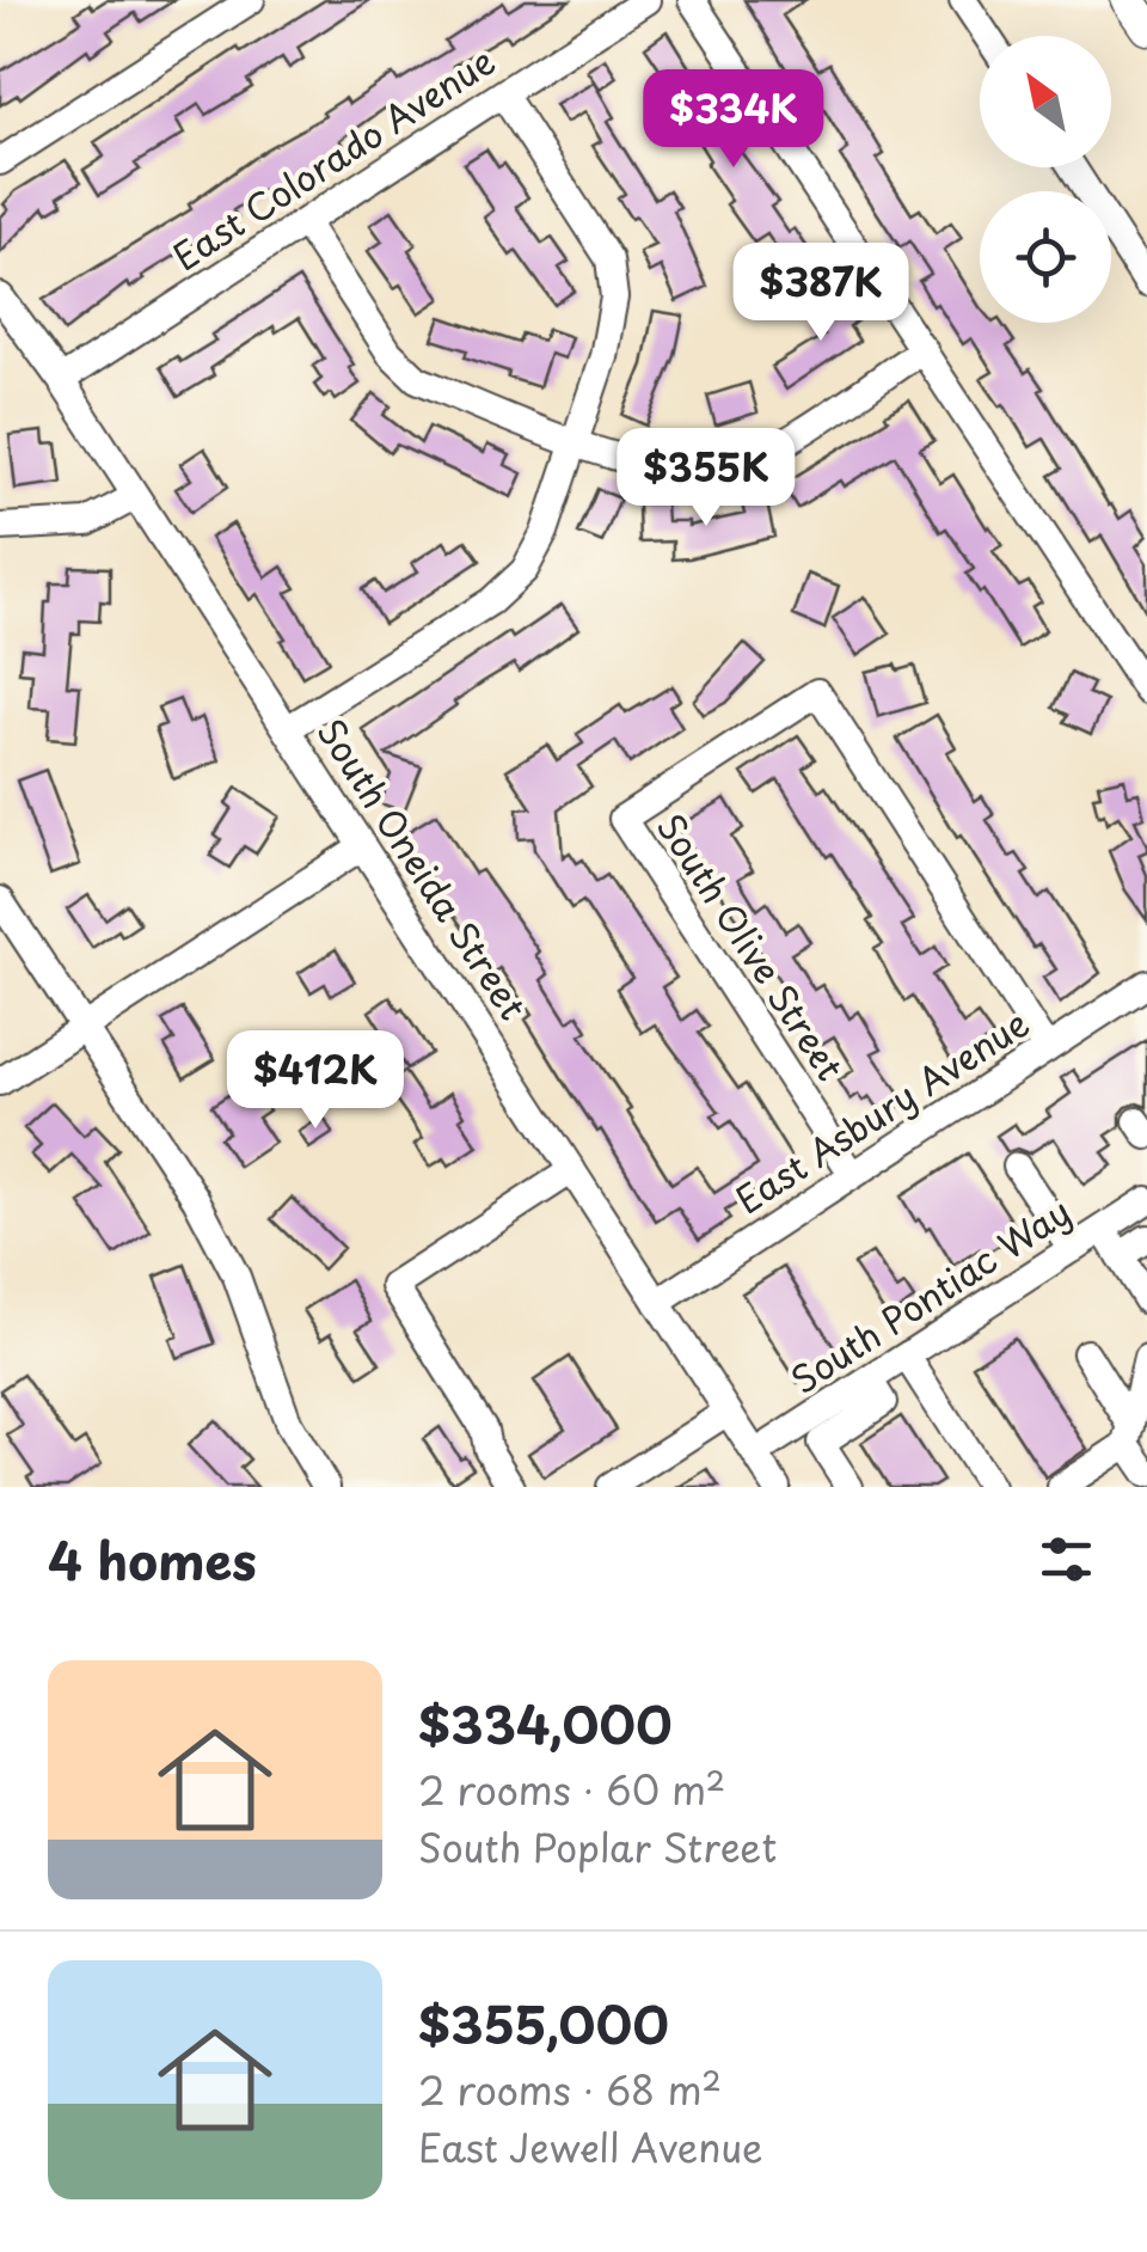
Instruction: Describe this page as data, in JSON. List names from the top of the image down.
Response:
{
  "streets": {
    "street": [
      "East Colorado Avenue",
      "South Oneida Street",
      "South Olive Street",
      "East Asbury Avenue",
      "South Pontiac Way"
    ]
  },
  "crossings": [
    ["East Colorado Avenue", "South Oneida Street"],
    ["South Oneida Street", "East Asbury Avenue"],
    ["South Oneida Street", "South Pontiac Way"],
    ["South Olive Street", "East Asbury Avenue"]
  ],
  "north": "top left",
  "page": {
    "price": [
      "$334K",
      "$387K",
      "$355K",
      "$412K"
    ],
    "heading": "4 homes",
    "list": [
      {
        "name": "$334,000",
        "note": "2 rooms · 60 m² · South Poplar Street"
      },
      {
        "name": "$355,000",
        "note": "2 rooms · 68 m² · East Jewell Avenue"
      }
    ]
  }
}
